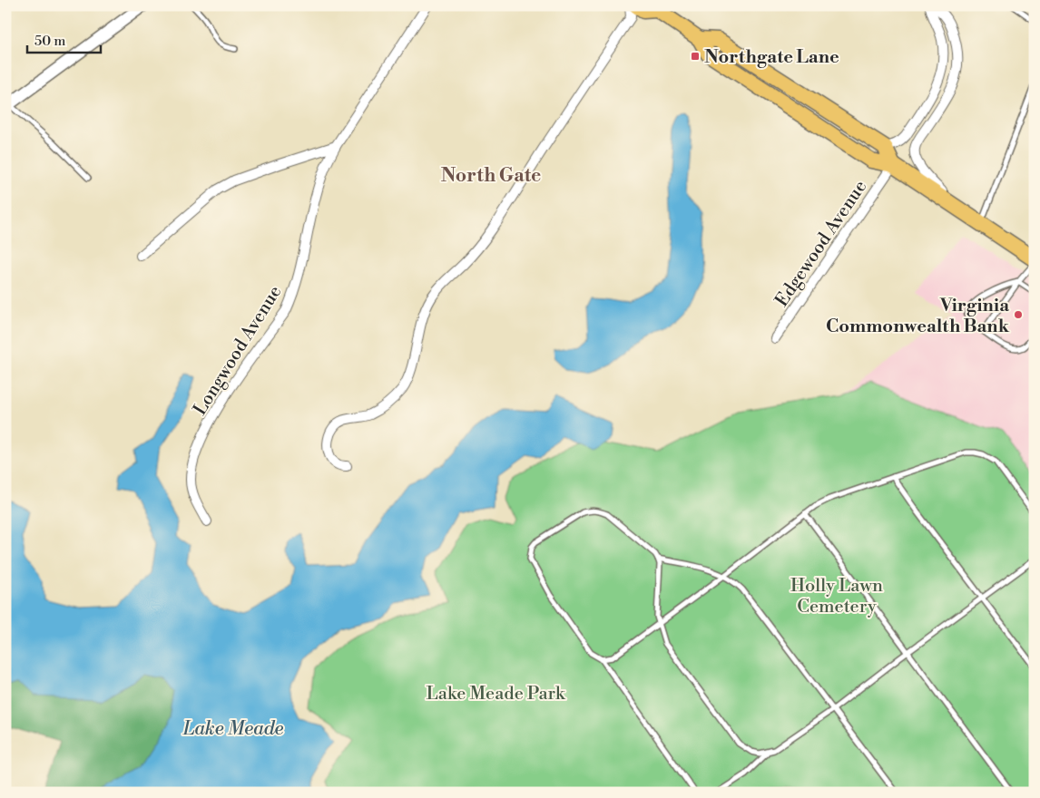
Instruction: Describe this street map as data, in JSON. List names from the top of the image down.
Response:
{
  "streets": {
    "street": ["Edgewood Avenue", "Longwood Avenue"]
  },
  "districts": ["North Gate"],
  "water": ["Lake Meade"],
  "parks": ["Holly Lawn Cemetery", "Lake Meade Park"],
  "places": {
    "transit": ["Northgate Lane"],
    "other": ["Virginia Commonwealth Bank"]
  },
  "scale_bar": "50 m"
}
